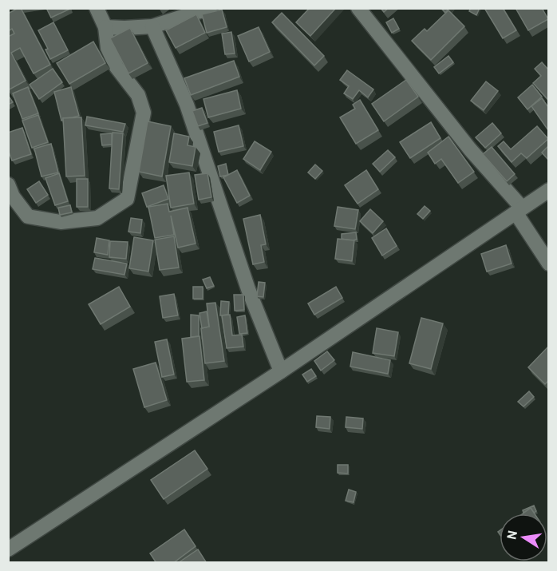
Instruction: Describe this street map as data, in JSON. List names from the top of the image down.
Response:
{
  "north": "left"
}
